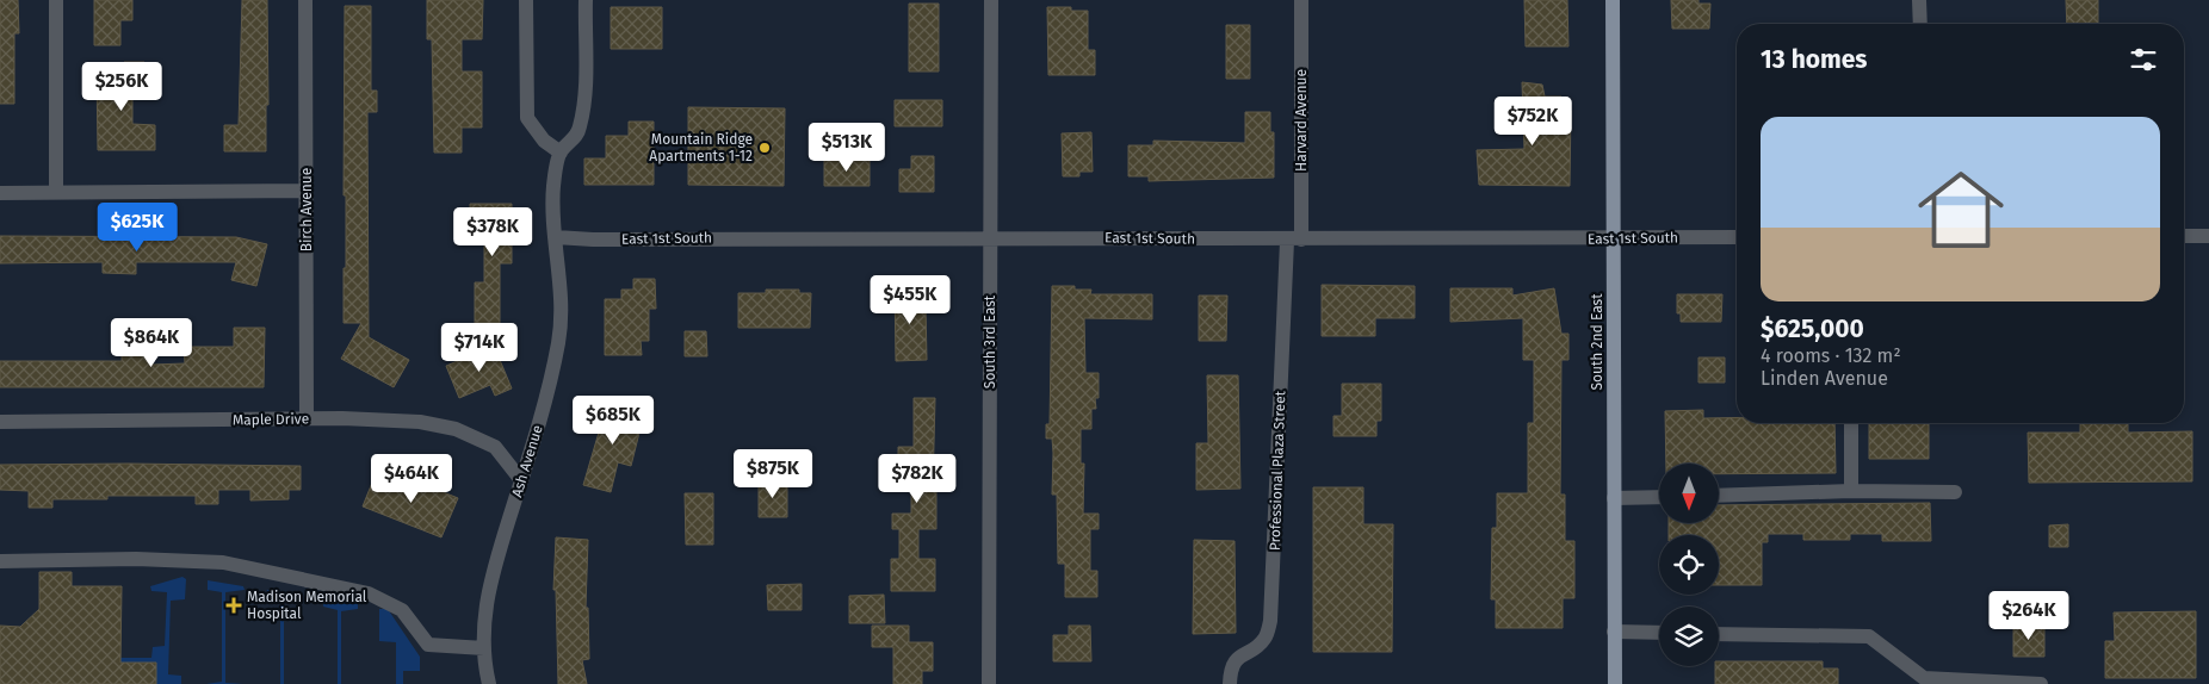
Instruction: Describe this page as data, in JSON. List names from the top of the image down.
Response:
{
  "streets": {
    "main road": ["South 2nd East"],
    "street": [
      "Harvard Avenue",
      "Birch Avenue",
      "East 1st South",
      "South 3rd East",
      "Maple Drive",
      "Ash Avenue",
      "Professional Plaza Street"
    ]
  },
  "crossings": [
    ["Harvard Avenue", "East 1st South"],
    ["Harvard Avenue", "Professional Plaza Street"],
    ["Birch Avenue", "Maple Drive"],
    ["East 1st South", "South 3rd East"],
    ["East 1st South", "South 2nd East"],
    ["East 1st South", "Ash Avenue"],
    ["East 1st South", "Professional Plaza Street"],
    ["Maple Drive", "Ash Avenue"]
  ],
  "places": {
    "other": ["Mountain Ridge Apartments 1-12"],
    "health": ["Madison Memorial Hospital"]
  },
  "north": "bottom",
  "page": {
    "heading": "13 homes",
    "price": [
      "$256K",
      "$752K",
      "$513K",
      "$625K",
      "$378K",
      "$455K",
      "$864K",
      "$714K",
      "$685K",
      "$875K",
      "$464K",
      "$782K",
      "$264K"
    ],
    "list": [
      {
        "name": "$625,000",
        "note": "4 rooms · 132 m² · Linden Avenue"
      }
    ]
  }
}
